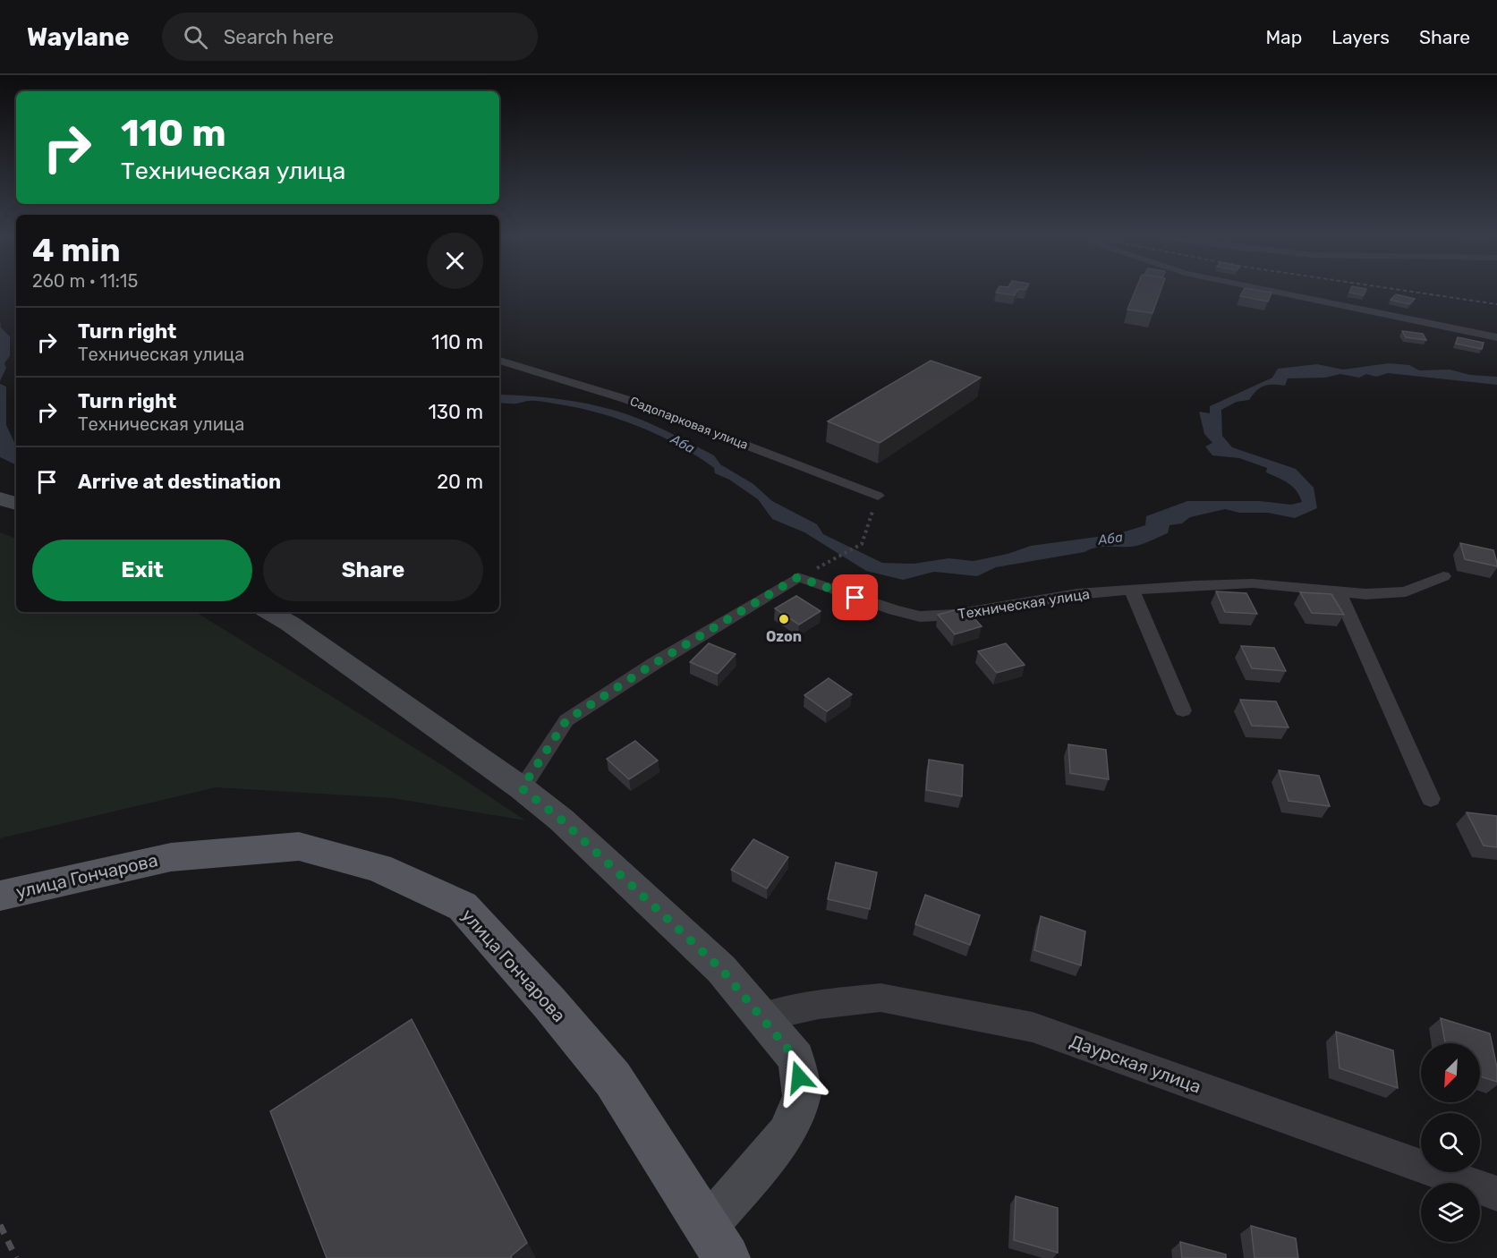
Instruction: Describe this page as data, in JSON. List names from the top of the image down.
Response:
{
  "streets": {
    "main road": ["улица Гончарова"],
    "street": ["Садопарковая улица", "Техническая улица", "Даурская улица"]
  },
  "water": ["Аба"],
  "places": ["Ozon"],
  "north": "bottom left",
  "page": {
    "header": "Waylane",
    "search": "Search here",
    "nav": ["Map", "Layers", "Share"],
    "turn": ["110 m", "Техническая улица"],
    "heading": ["4 min", "260 m · 11:15"],
    "list": [
      {
        "name": "Turn right",
        "note": "Техническая улица",
        "value": "110 m"
      },
      {
        "name": "Turn right",
        "note": "Техническая улица",
        "value": "130 m"
      },
      {
        "name": "Arrive at destination",
        "value": "20 m"
      }
    ],
    "buttons": ["Exit", "Share"]
  }
}
